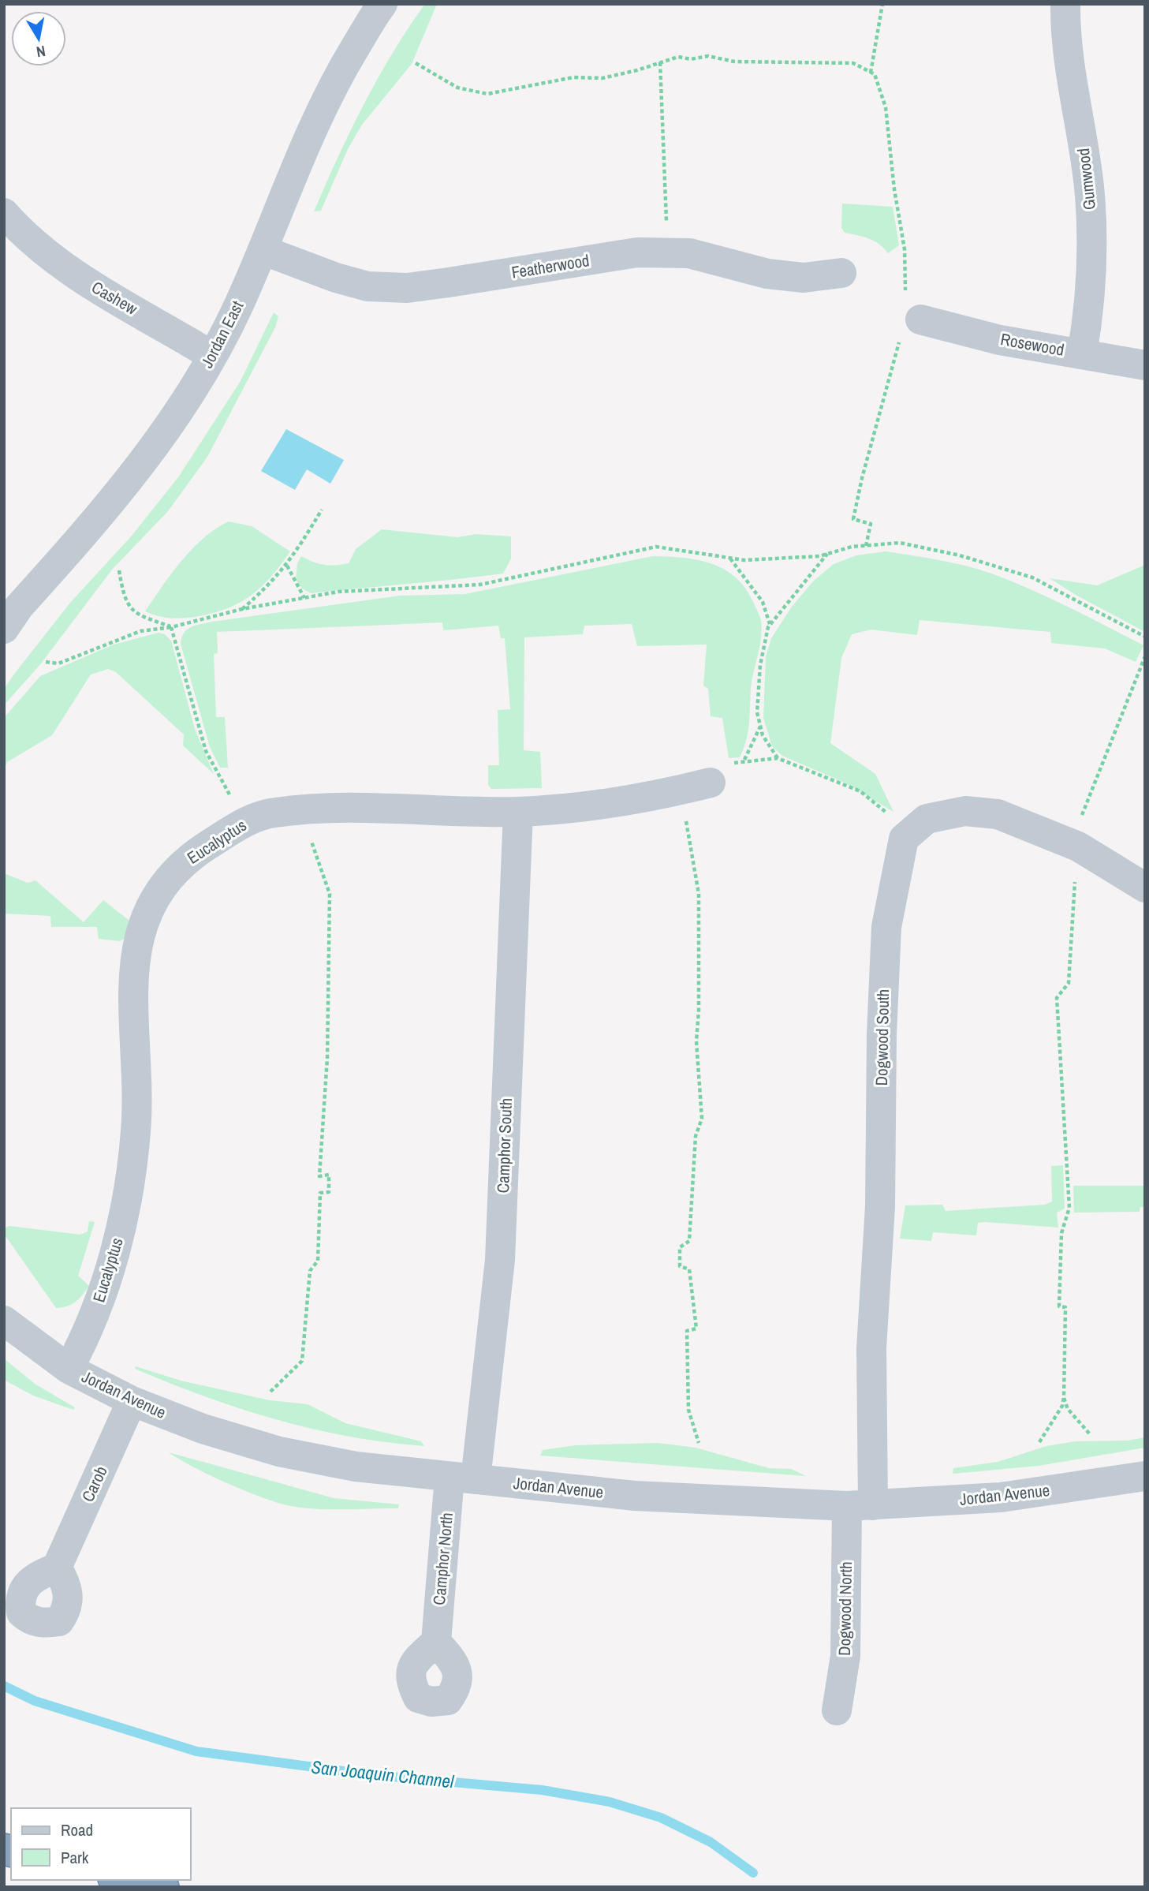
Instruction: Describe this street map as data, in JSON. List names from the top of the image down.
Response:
{
  "streets": {
    "street": [
      "Gumwood",
      "Featherwood",
      "Cashew",
      "Jordan East",
      "Rosewood",
      "Eucalyptus",
      "Dogwood South",
      "Camphor South",
      "Jordan Avenue",
      "Carob",
      "Camphor North",
      "Dogwood North"
    ]
  },
  "crossings": [
    ["Gumwood", "Rosewood"],
    ["Featherwood", "Jordan East"],
    ["Cashew", "Jordan East"],
    ["Eucalyptus", "Camphor South"],
    ["Eucalyptus", "Jordan Avenue"],
    ["Dogwood South", "Jordan Avenue"],
    ["Dogwood South", "Dogwood North"],
    ["Camphor South", "Jordan Avenue"],
    ["Camphor South", "Camphor North"],
    ["Jordan Avenue", "Carob"],
    ["Jordan Avenue", "Camphor North"],
    ["Jordan Avenue", "Dogwood North"]
  ],
  "water": ["San Joaquin Channel"],
  "legend": ["Road", "Park"],
  "north": "bottom"
}
